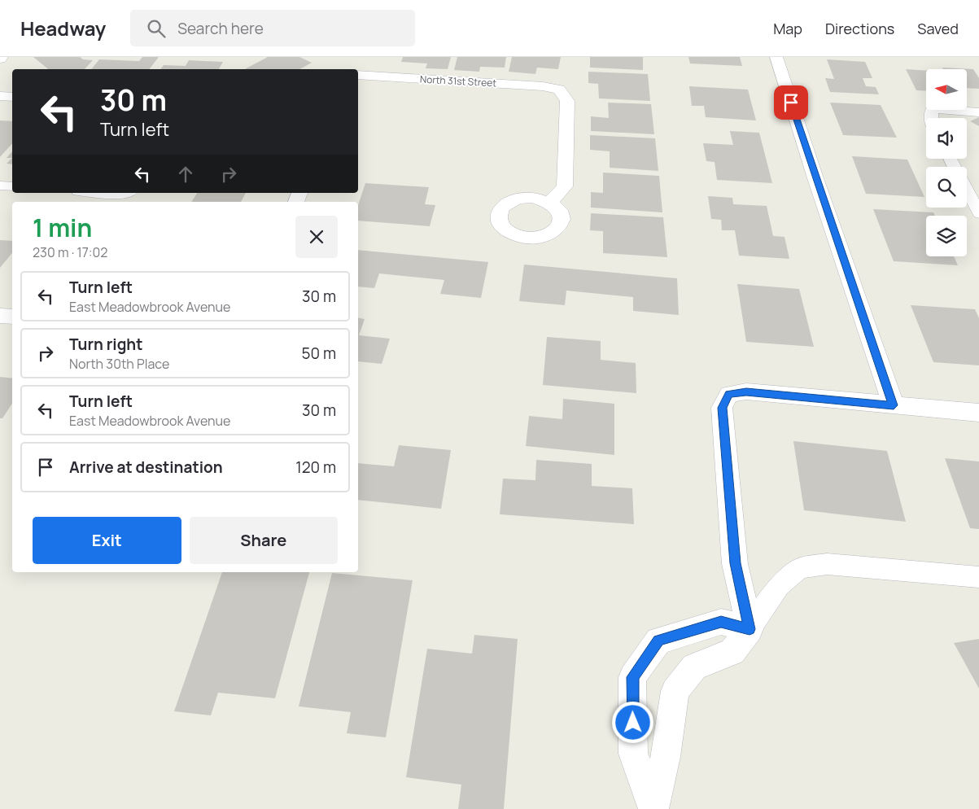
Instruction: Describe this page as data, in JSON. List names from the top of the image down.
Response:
{
  "streets": {
    "street": ["North 31st Street"]
  },
  "north": "left",
  "page": {
    "header": "Headway",
    "search": "Search here",
    "nav": ["Map", "Directions", "Saved"],
    "turn": ["30 m", "Turn left"],
    "heading": ["1 min", "230 m · 17:02"],
    "list": [
      {
        "name": "Turn left",
        "note": "East Meadowbrook Avenue",
        "value": "30 m"
      },
      {
        "name": "Turn right",
        "note": "North 30th Place",
        "value": "50 m"
      },
      {
        "name": "Turn left",
        "note": "East Meadowbrook Avenue",
        "value": "30 m"
      },
      {
        "name": "Arrive at destination",
        "value": "120 m"
      }
    ],
    "buttons": ["Exit", "Share"]
  }
}
